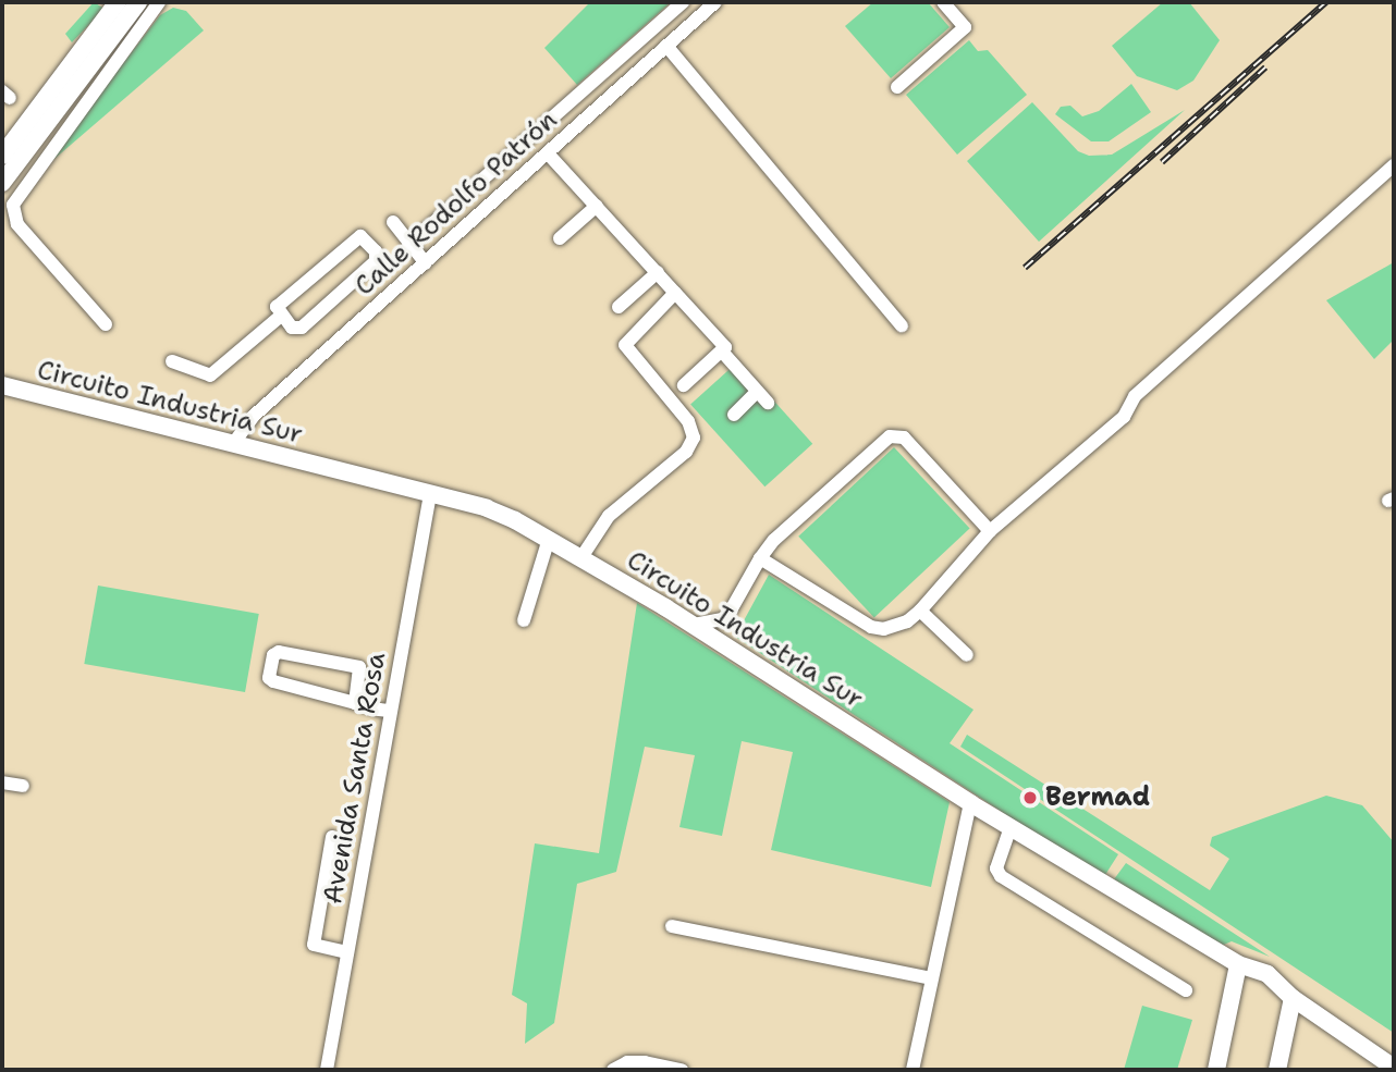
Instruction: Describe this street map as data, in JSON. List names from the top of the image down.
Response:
{
  "streets": {
    "main road": ["Circuito Industria Sur"],
    "street": ["Calle Rodolfo Patrón", "Avenida Santa Rosa"]
  },
  "crossings": [
    ["Calle Rodolfo Patrón", "Circuito Industria Sur"],
    ["Circuito Industria Sur", "Avenida Santa Rosa"]
  ],
  "places": ["Bermad"]
}
